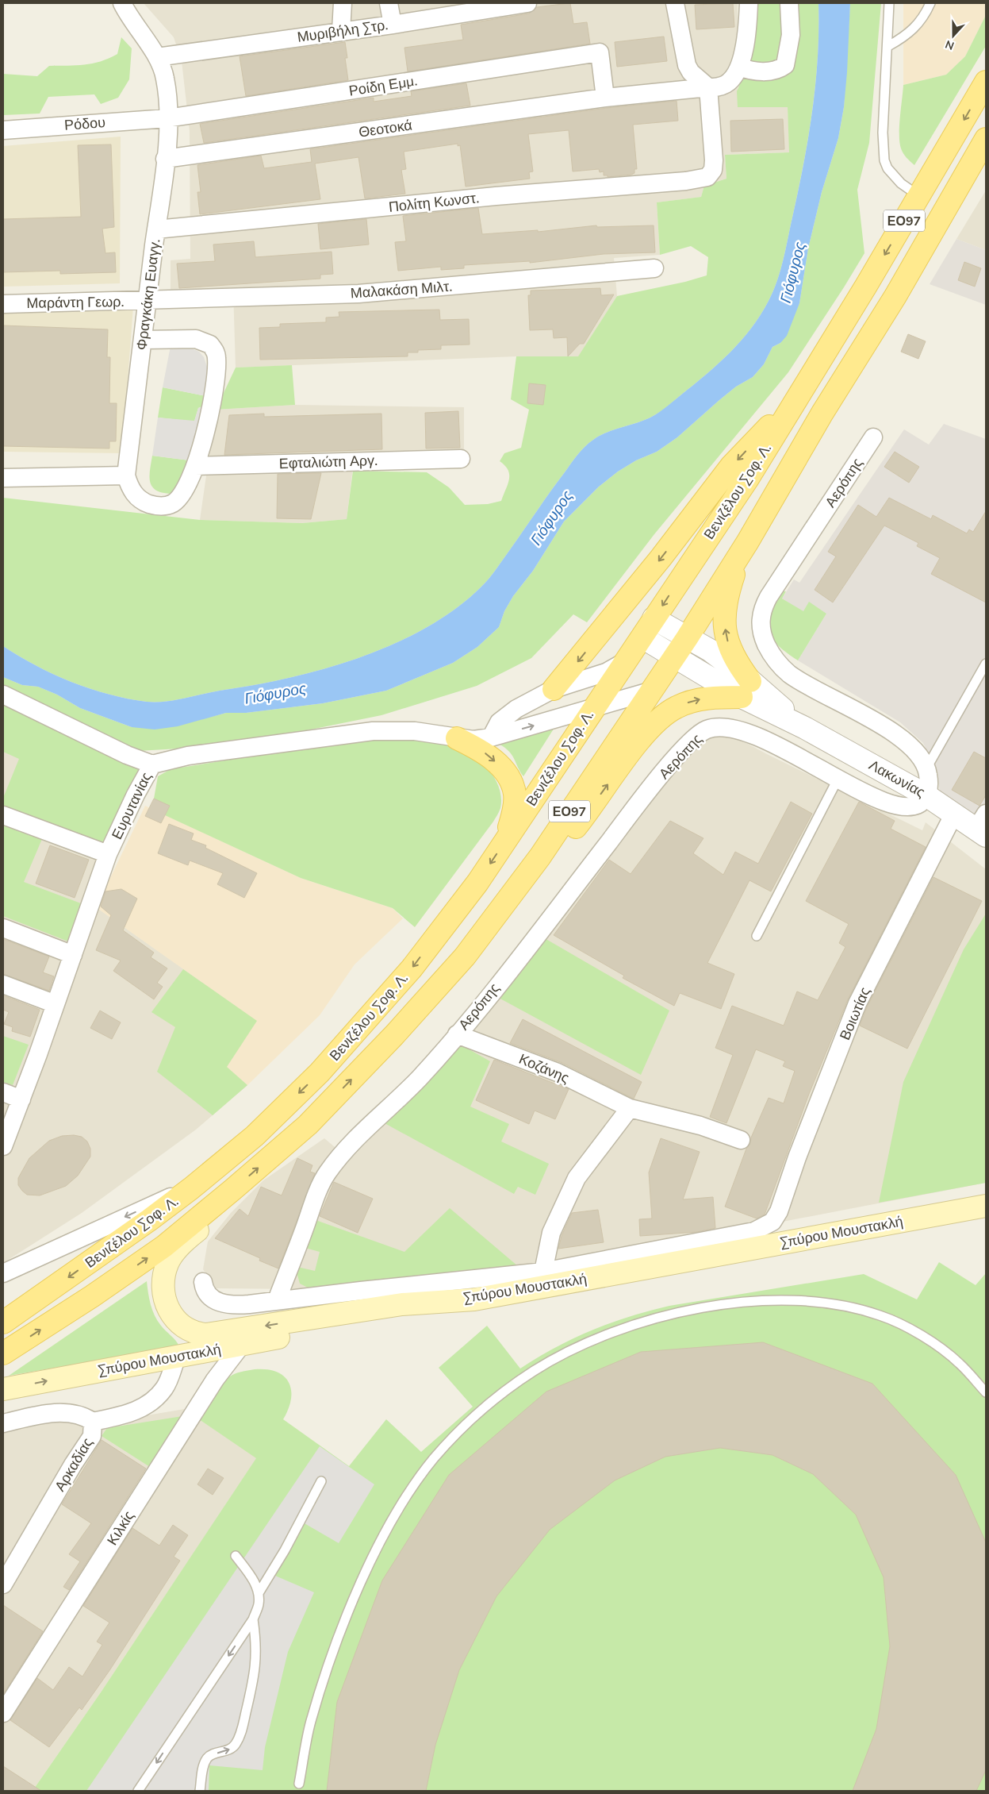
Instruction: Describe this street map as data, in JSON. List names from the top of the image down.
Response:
{
  "streets": {
    "main road": ["ΕΟ97", "Βενιζέλου Σοφ. Λ.", "Σπύρου Μουστακλή"],
    "street": [
      "Μυριβήλη Στρ.",
      "Ροίδη Εμμ.",
      "Ρόδου",
      "Θεοτοκά",
      "Πολίτη Κωνστ.",
      "Μαλακάση Μιλτ.",
      "Φραγκάκη Ευαγγ.",
      "Μαράντη Γεωρ.",
      "Εφταλιώτη Αργ.",
      "Αερόπης",
      "Λακωνίας",
      "Ευρυτανίας",
      "Βοιωτίας",
      "Κοζάνης",
      "Αρκαδίας",
      "Κιλκίς"
    ]
  },
  "crossings": [
    ["Μυριβήλη Στρ.", "Φραγκάκη Ευαγγ."],
    ["Ροίδη Εμμ.", "Ρόδου"],
    ["Ροίδη Εμμ.", "Θεοτοκά"],
    ["Ροίδη Εμμ.", "Φραγκάκη Ευαγγ."],
    ["Ρόδου", "Φραγκάκη Ευαγγ."],
    ["Θεοτοκά", "Πολίτη Κωνστ."],
    ["Θεοτοκά", "Φραγκάκη Ευαγγ."],
    ["Πολίτη Κωνστ.", "Φραγκάκη Ευαγγ."],
    ["Μαλακάση Μιλτ.", "Φραγκάκη Ευαγγ."],
    ["Μαλακάση Μιλτ.", "Μαράντη Γεωρ."],
    ["Φραγκάκη Ευαγγ.", "Μαράντη Γεωρ."],
    ["Αερόπης", "Λακωνίας"],
    ["Αερόπης", "Κοζάνης"],
    ["Αερόπης", "Σπύρου Μουστακλή"],
    ["Βενιζέλου Σοφ. Λ.", "Λακωνίας"],
    ["Βενιζέλου Σοφ. Λ.", "Ευρυτανίας"],
    ["Βενιζέλου Σοφ. Λ.", "Σπύρου Μουστακλή"],
    ["Λακωνίας", "Βοιωτίας"],
    ["Βοιωτίας", "Σπύρου Μουστακλή"],
    ["Σπύρου Μουστακλή", "Αρκαδίας"],
    ["Σπύρου Μουστακλή", "Κιλκίς"]
  ],
  "water": ["Γιόφυρος"],
  "north": "bottom"
}
